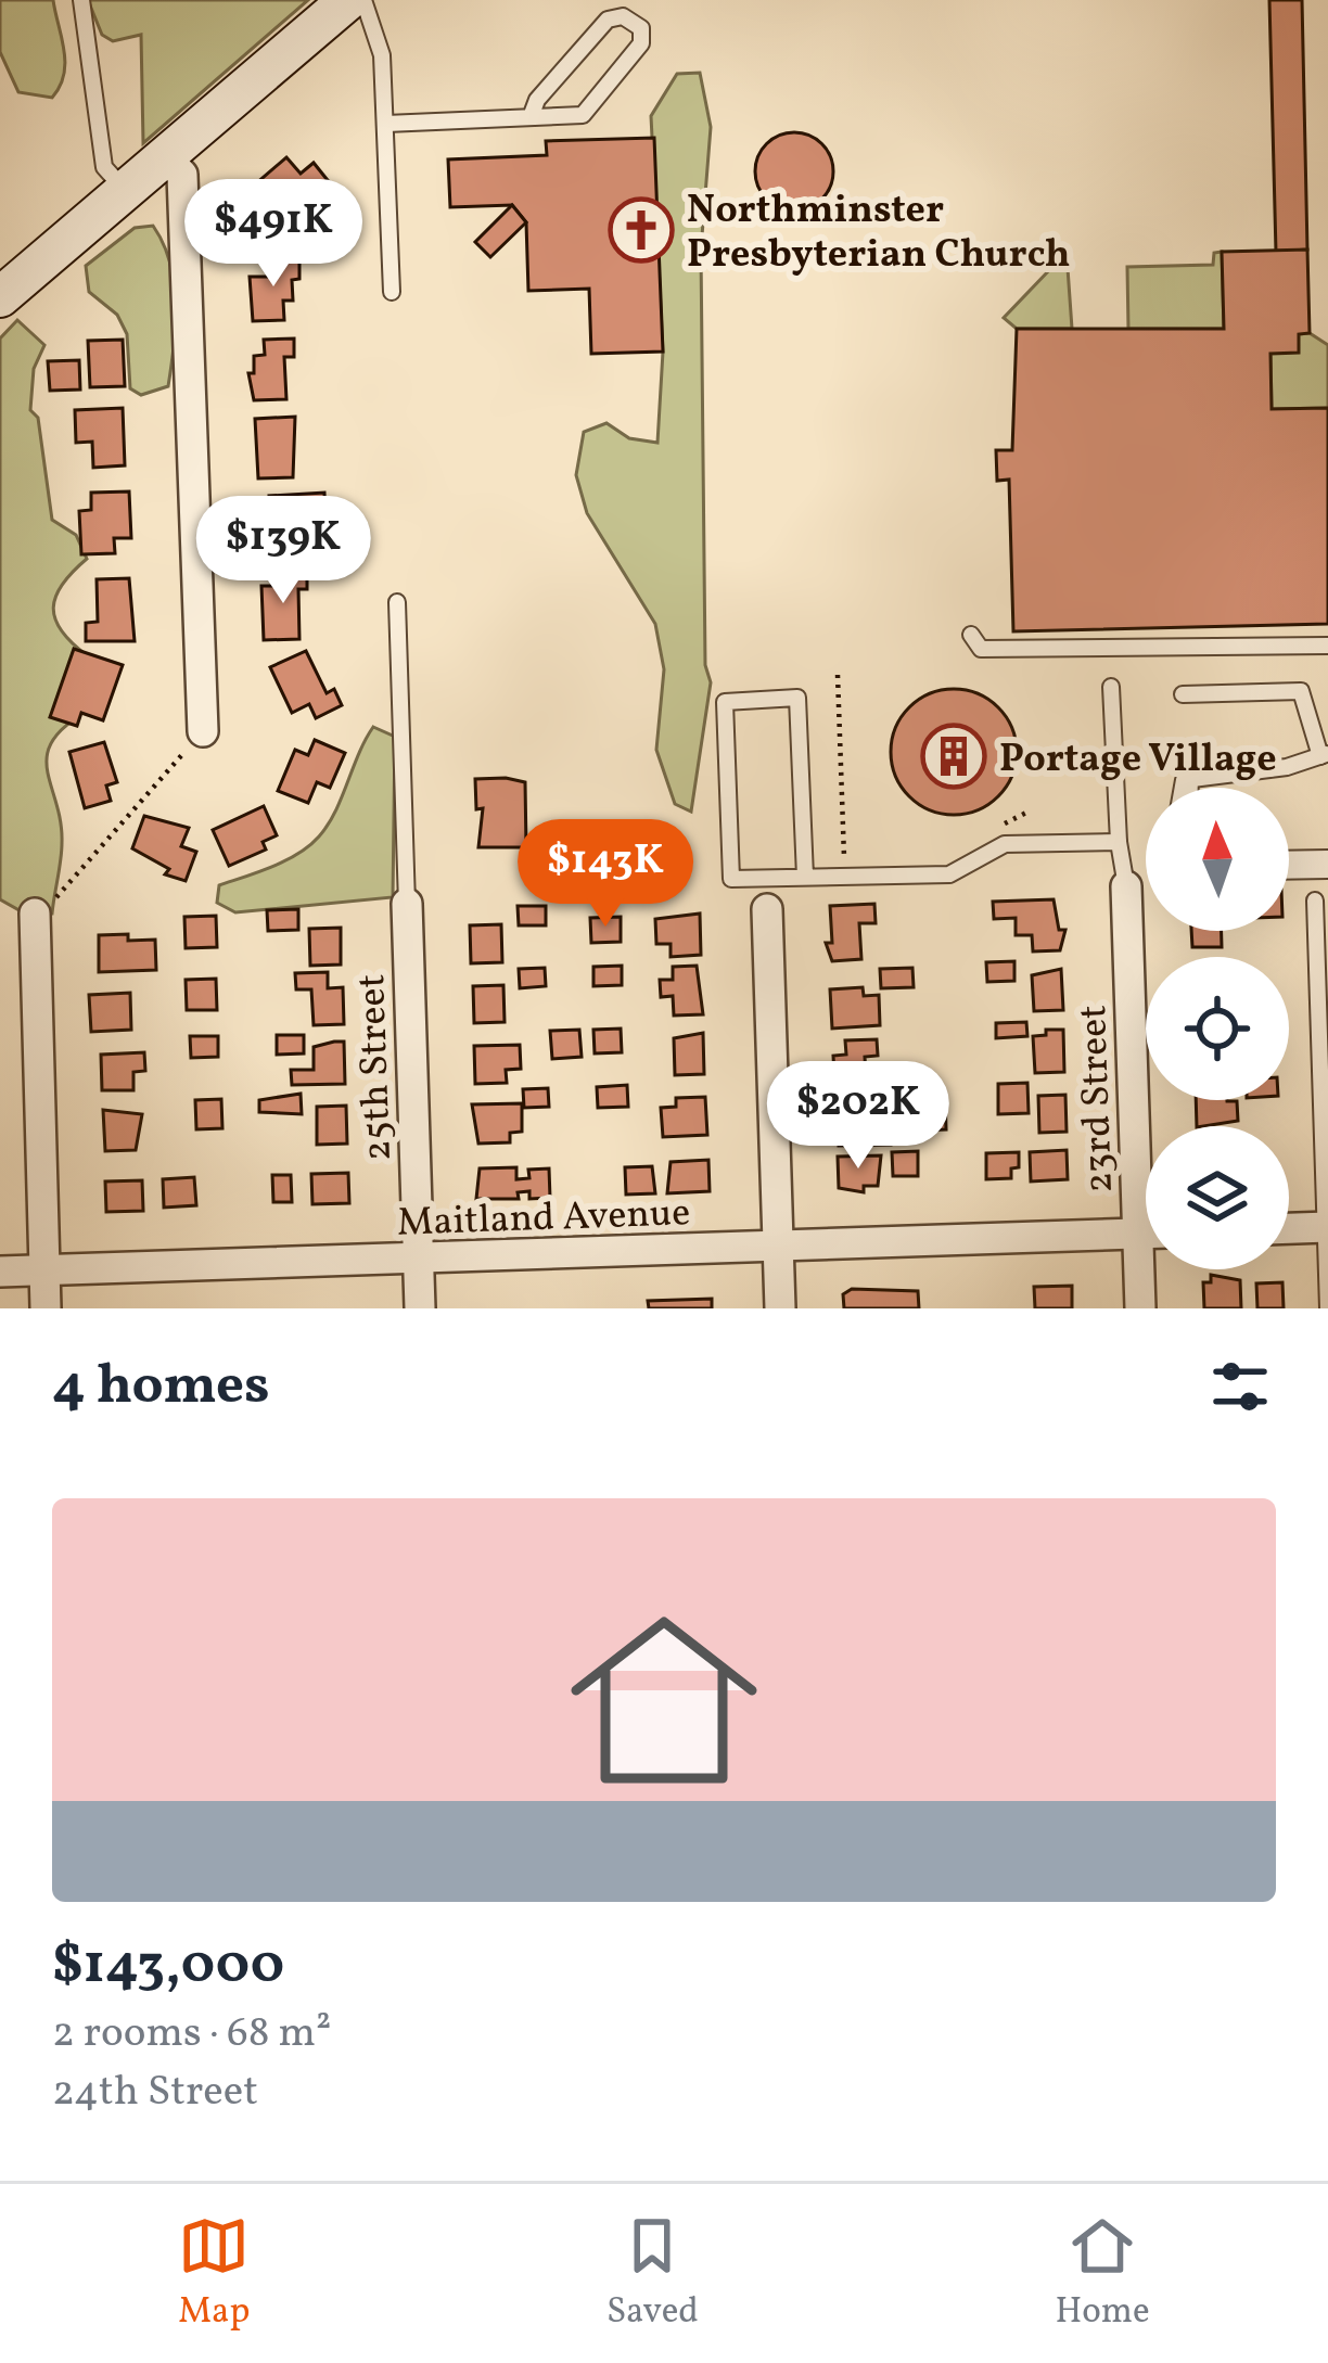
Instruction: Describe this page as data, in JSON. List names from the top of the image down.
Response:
{
  "streets": {
    "street": ["25th Street", "23rd Street", "Maitland Avenue"]
  },
  "crossings": [
    ["25th Street", "Maitland Avenue"],
    ["23rd Street", "Maitland Avenue"]
  ],
  "places": {
    "church": ["Northminster Presbyterian Church"],
    "building": ["Portage Village"]
  },
  "north": "top",
  "page": {
    "price": [
      "$491K",
      "$139K",
      "$143K",
      "$202K"
    ],
    "heading": "4 homes",
    "list": [
      {
        "name": "$143,000",
        "note": "2 rooms · 68 m² · 24th Street"
      }
    ],
    "tabs": ["Map", "Saved", "Home"]
  }
}
